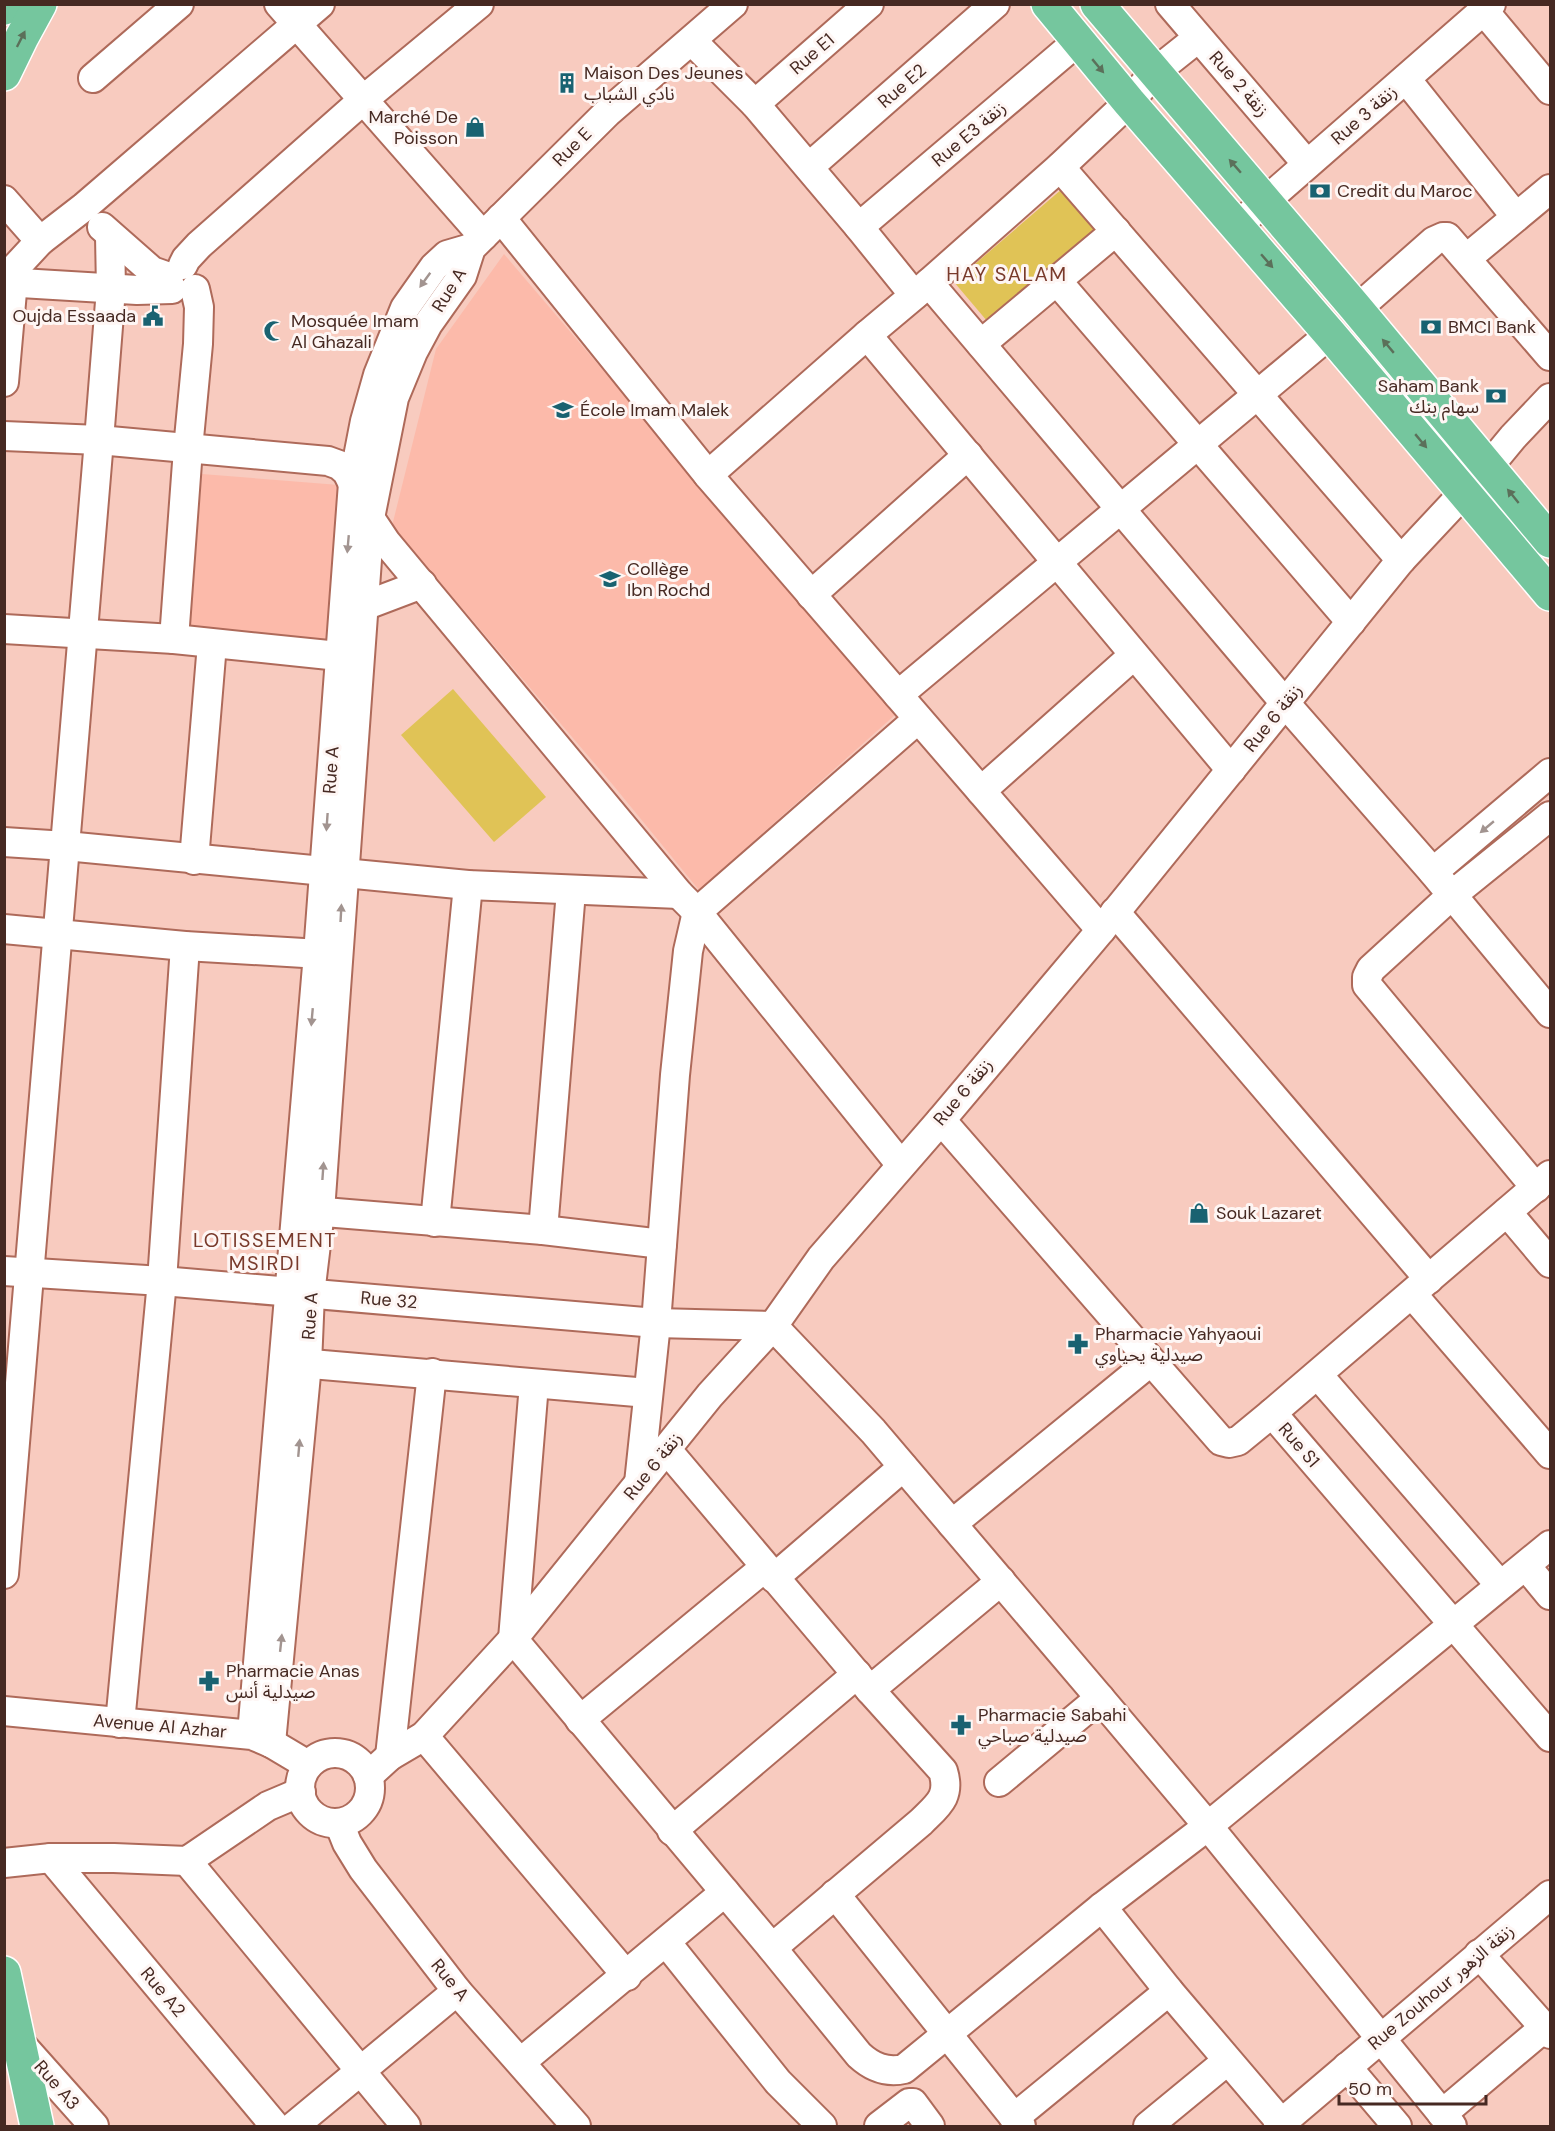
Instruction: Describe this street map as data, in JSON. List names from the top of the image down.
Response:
{
  "streets": {
    "street": [
      "Rue E1",
      "Rue 2 زنقة",
      "Rue E2",
      "Rue 3 زنقة",
      "Rue E3 زنقة",
      "Rue E",
      "Rue A",
      "Rue 6 زنقة",
      "Rue 32",
      "Rue S1",
      "Avenue Al Azhar",
      "Rue Zouhour زنقة الزهور",
      "Rue A2",
      "Rue A3"
    ]
  },
  "crossings": [
    ["Rue 2 زنقة", "Rue 3 زنقة"],
    ["Rue E", "Rue A"],
    ["Rue A", "Rue 6 زنقة"],
    ["Rue A", "Rue 32"],
    ["Rue A", "Avenue Al Azhar"],
    ["Rue 6 زنقة", "Rue 32"],
    ["Rue 6 زنقة", "Rue S1"],
    ["Rue 6 زنقة", "Avenue Al Azhar"]
  ],
  "districts": ["HAY SALAM", "LOTISSEMENT MSIRDI"],
  "places": {
    "building": ["Maison Des Jeunes نادي الشباب"],
    "shop": ["Marché De Poisson", "Souk Lazaret"],
    "bank": ["Credit du Maroc", "BMCI Bank", "Saham Bank سهام بنك"],
    "public building": ["Oujda Essaada"],
    "mosque": ["Mosquée Imam Al Ghazali"],
    "school or university": ["École Imam Malek", "Collège Ibn Rochd"],
    "pharmacy": ["Pharmacie Yahyaoui صيدلية يحياوي", "Pharmacie Anas صيدلية أنس", "Pharmacie Sabahi صيدلية صباحي"]
  },
  "scale_bar": "50 m"
}
